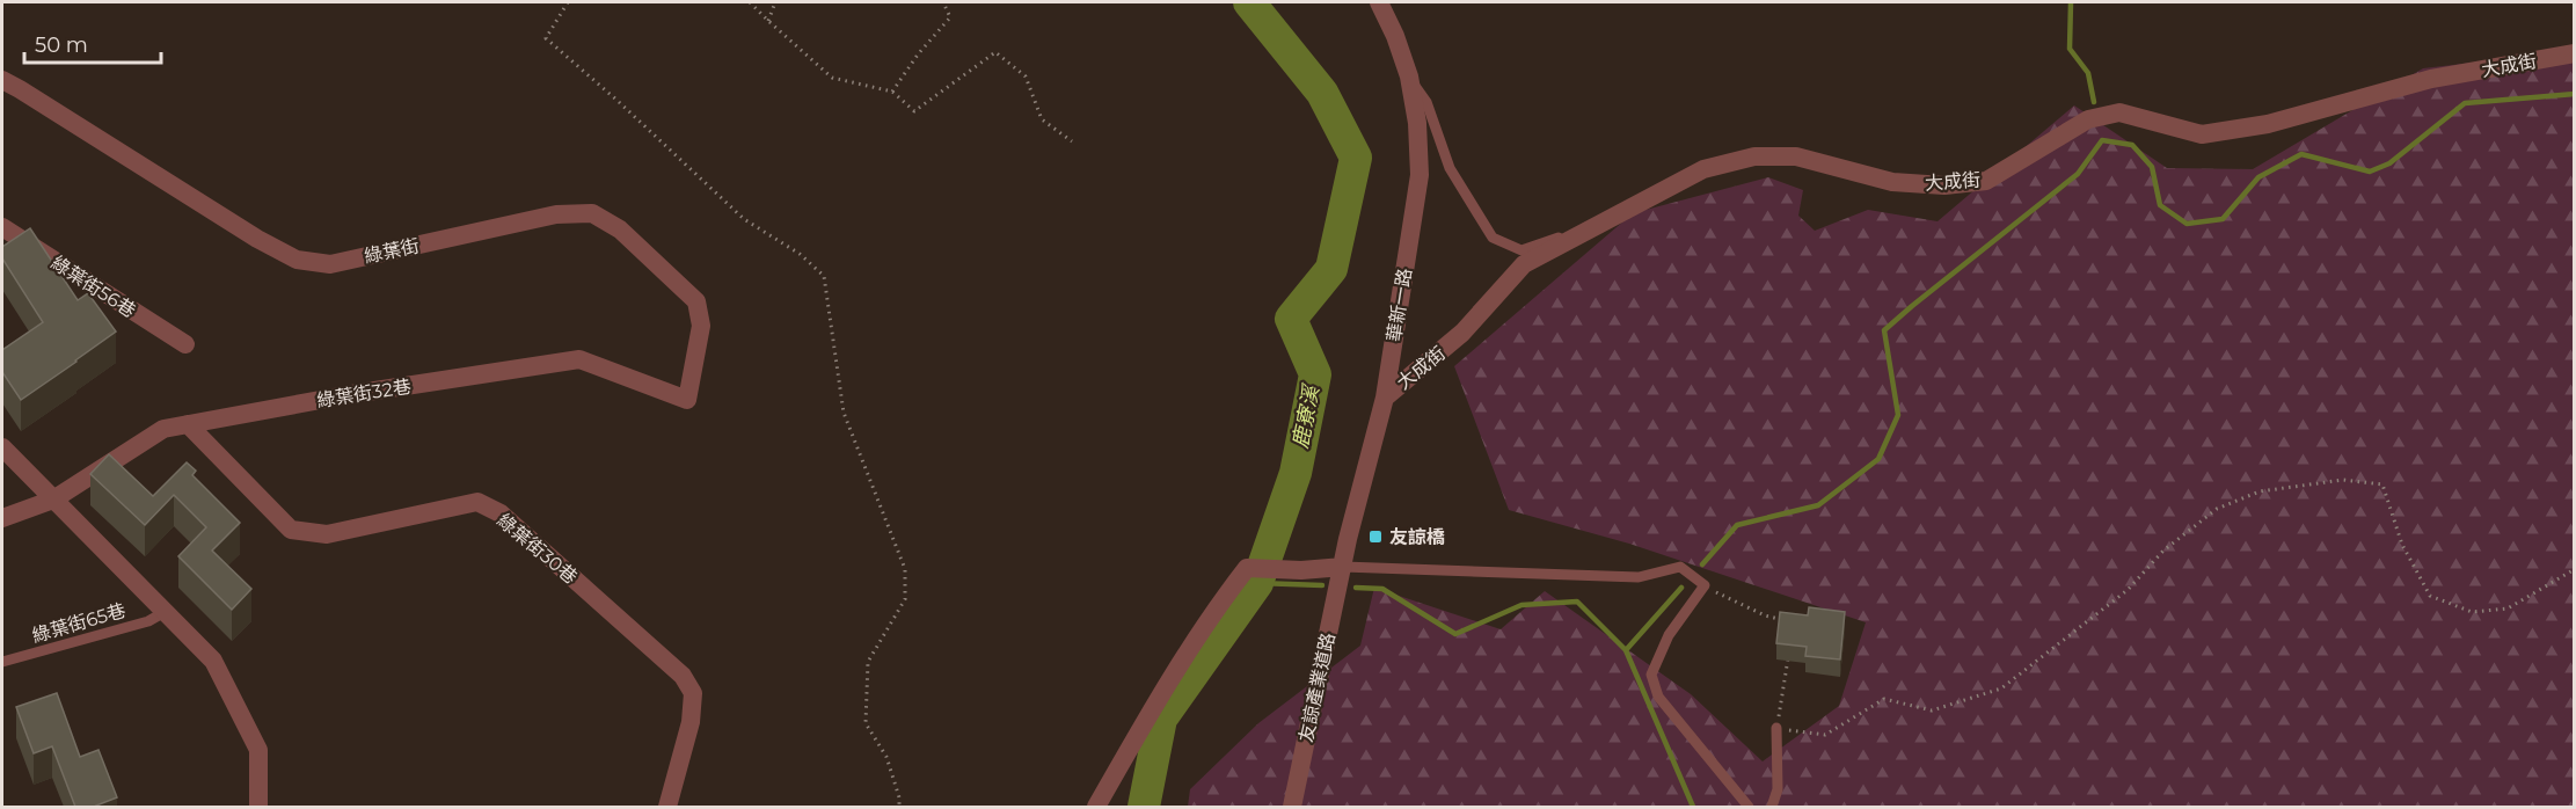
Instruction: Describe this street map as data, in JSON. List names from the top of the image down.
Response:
{
  "streets": {
    "street": [
      "大成街",
      "綠葉街",
      "綠葉街56巷",
      "華新一路",
      "綠葉街32巷",
      "綠葉街30巷",
      "友諒產業道路"
    ],
    "lane": ["綠葉街65巷"]
  },
  "crossings": [
    ["大成街", "華新一路"],
    ["綠葉街", "綠葉街32巷"],
    ["華新一路", "友諒產業道路"],
    ["綠葉街32巷", "綠葉街30巷"]
  ],
  "water": ["鹿寮溪"],
  "places": {
    "transit": ["友諒橋"]
  },
  "scale_bar": "50 m"
}
